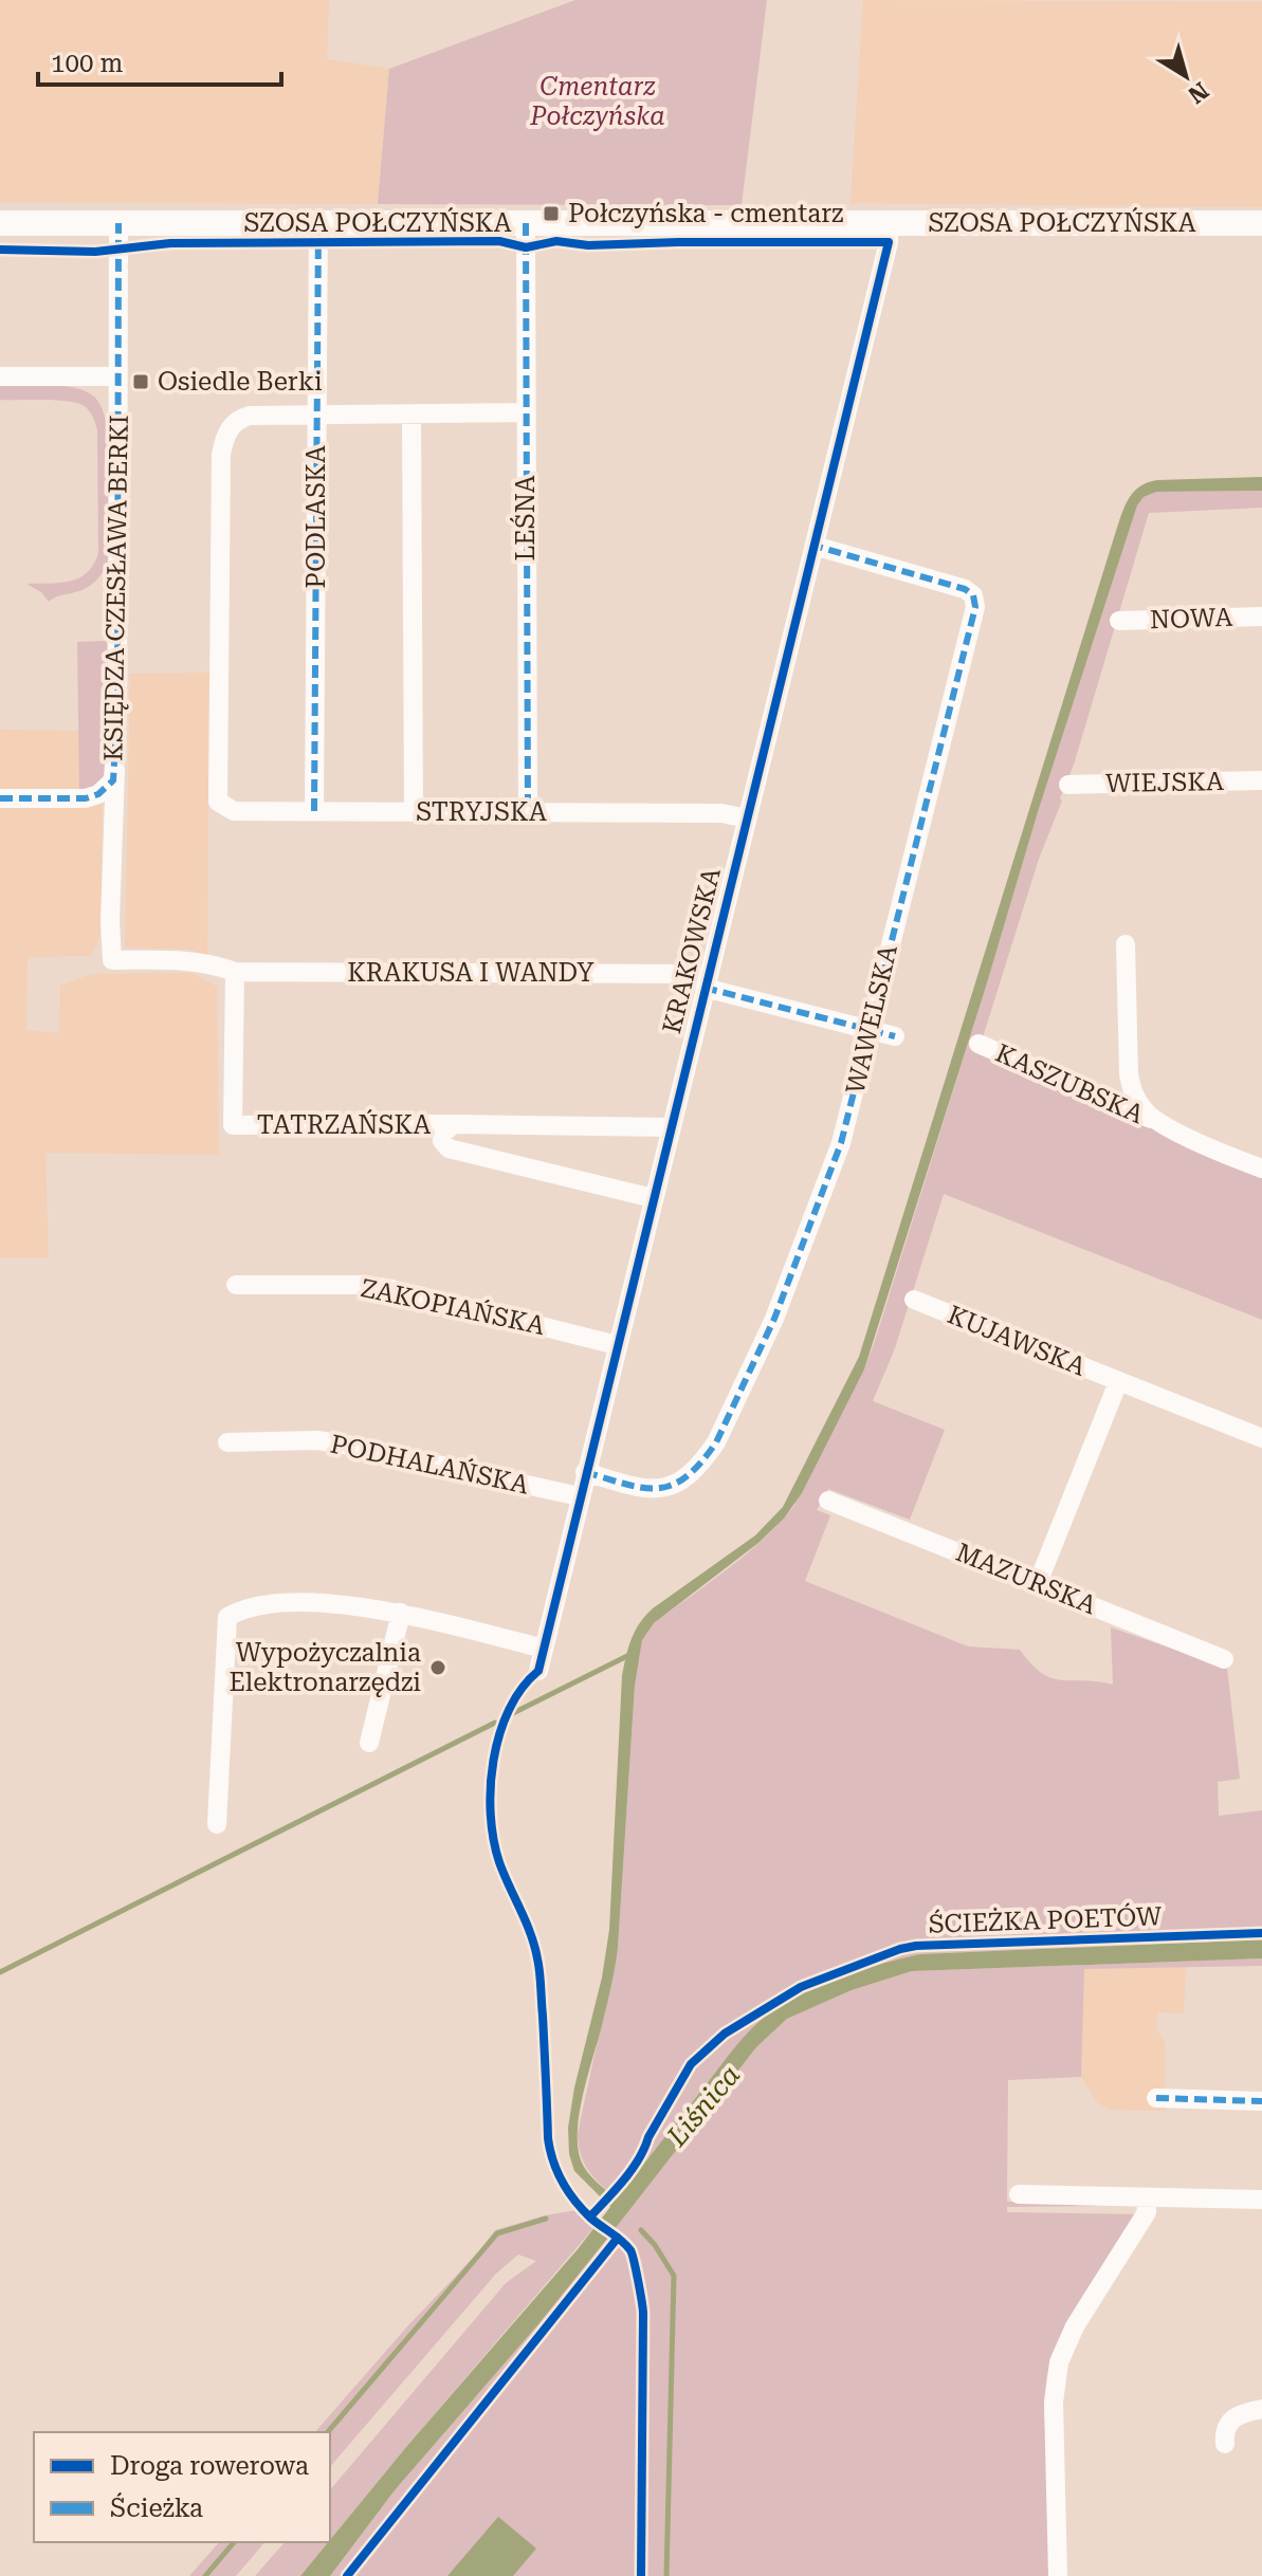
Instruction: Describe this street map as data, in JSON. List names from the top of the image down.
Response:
{
  "streets": {
    "main road": ["SZOSA POŁCZYŃSKA"],
    "street": [
      "PODLASKA",
      "LEŚNA",
      "KSIĘDZA CZESŁAWA BERKI",
      "NOWA",
      "WIEJSKA",
      "STRYJSKA",
      "KRAKOWSKA",
      "KRAKUSA I WANDY",
      "WAWELSKA",
      "KASZUBSKA",
      "TATRZAŃSKA",
      "ZAKOPIAŃSKA",
      "KUJAWSKA",
      "PODHALAŃSKA",
      "MAZURSKA"
    ],
    "cycle path": ["ŚCIEŻKA POETÓW"]
  },
  "crossings": [
    ["SZOSA POŁCZYŃSKA", "PODLASKA"],
    ["SZOSA POŁCZYŃSKA", "LEŚNA"],
    ["SZOSA POŁCZYŃSKA", "KSIĘDZA CZESŁAWA BERKI"],
    ["SZOSA POŁCZYŃSKA", "KRAKOWSKA"],
    ["PODLASKA", "STRYJSKA"],
    ["LEŚNA", "STRYJSKA"],
    ["KSIĘDZA CZESŁAWA BERKI", "KRAKUSA I WANDY"],
    ["STRYJSKA", "KRAKOWSKA"],
    ["KRAKOWSKA", "KRAKUSA I WANDY"],
    ["KRAKOWSKA", "WAWELSKA"],
    ["KRAKOWSKA", "TATRZAŃSKA"],
    ["KRAKOWSKA", "ZAKOPIAŃSKA"],
    ["KRAKOWSKA", "PODHALAŃSKA"],
    ["KRAKUSA I WANDY", "WAWELSKA"],
    ["KRAKUSA I WANDY", "TATRZAŃSKA"],
    ["KUJAWSKA", "MAZURSKA"]
  ],
  "water": ["Liśnica"],
  "parks": ["Cmentarz Połczyńska"],
  "places": {
    "transit": ["Połczyńska - cmentarz", "Osiedle Berki"],
    "other": ["Wypożyczalnia Elektronarzędzi"]
  },
  "legend": ["Droga rowerowa", "Ścieżka"],
  "scale_bar": "100 m",
  "north": "bottom right"
}
